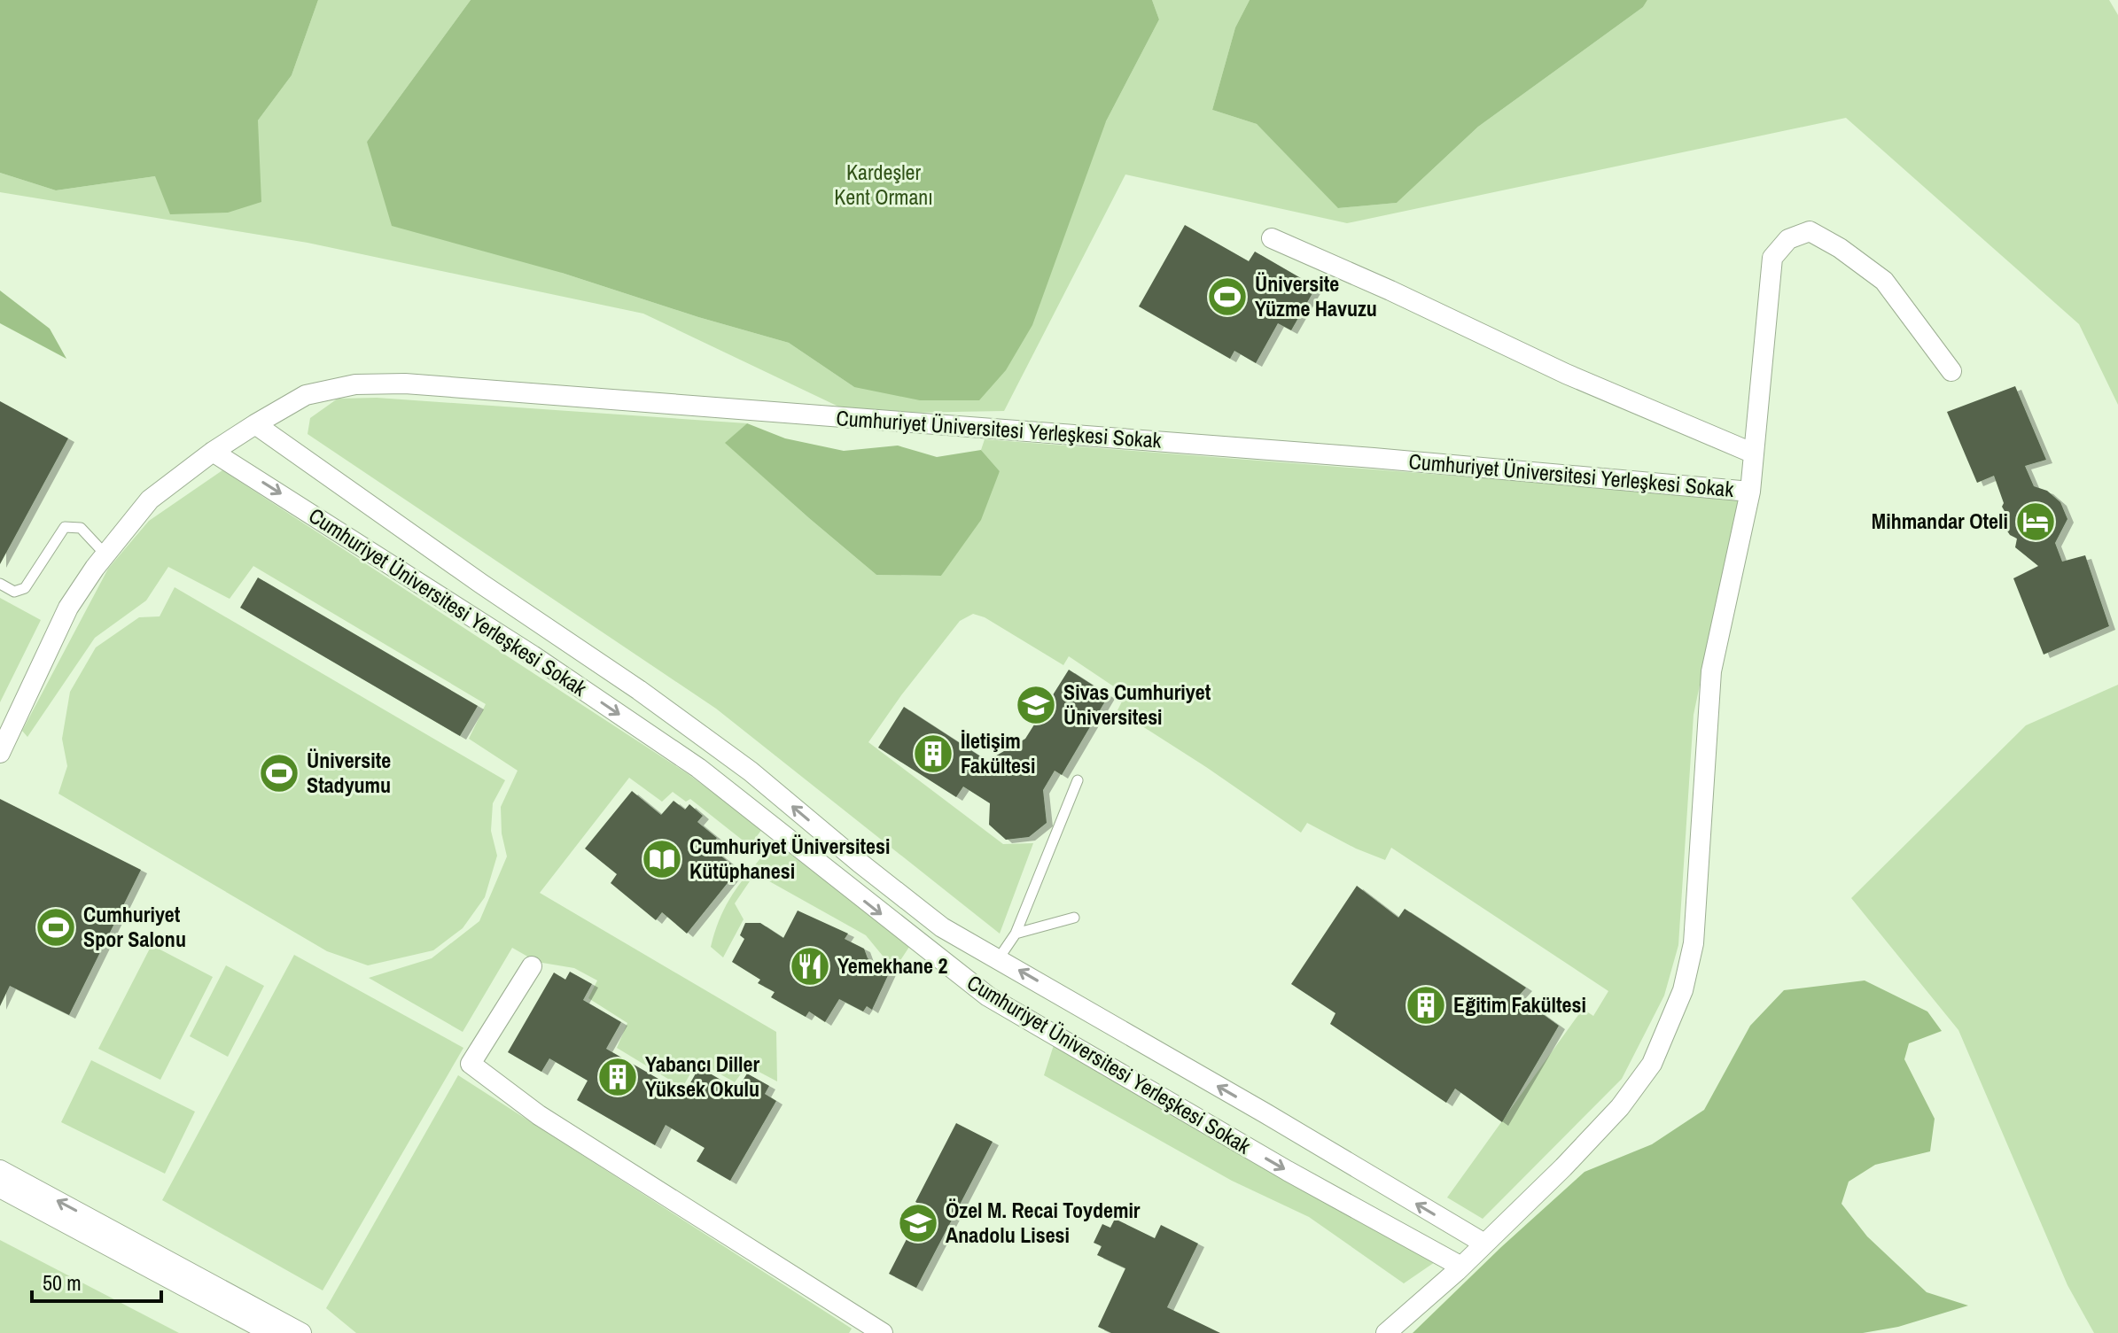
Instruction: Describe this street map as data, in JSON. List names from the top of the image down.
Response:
{
  "streets": {
    "street": ["Cumhuriyet Üniversitesi Yerleşkesi Sokak"]
  },
  "parks": ["Kardeşler Kent Ormanı"],
  "places": {
    "sports": ["Üniversite Yüzme Havuzu", "Üniversite Stadyumu", "Cumhuriyet Spor Salonu"],
    "hotel": ["Mihmandar Oteli"],
    "school or university": ["Sivas Cumhuriyet Üniversitesi", "Özel M. Recai Toydemir Anadolu Lisesi"],
    "building": ["İletişim Fakültesi", "Eğitim Fakültesi", "Yabancı Diller Yüksek Okulu"],
    "library": ["Cumhuriyet Üniversitesi Kütüphanesi"],
    "restaurant": ["Yemekhane 2"]
  },
  "scale_bar": "50 m"
}
